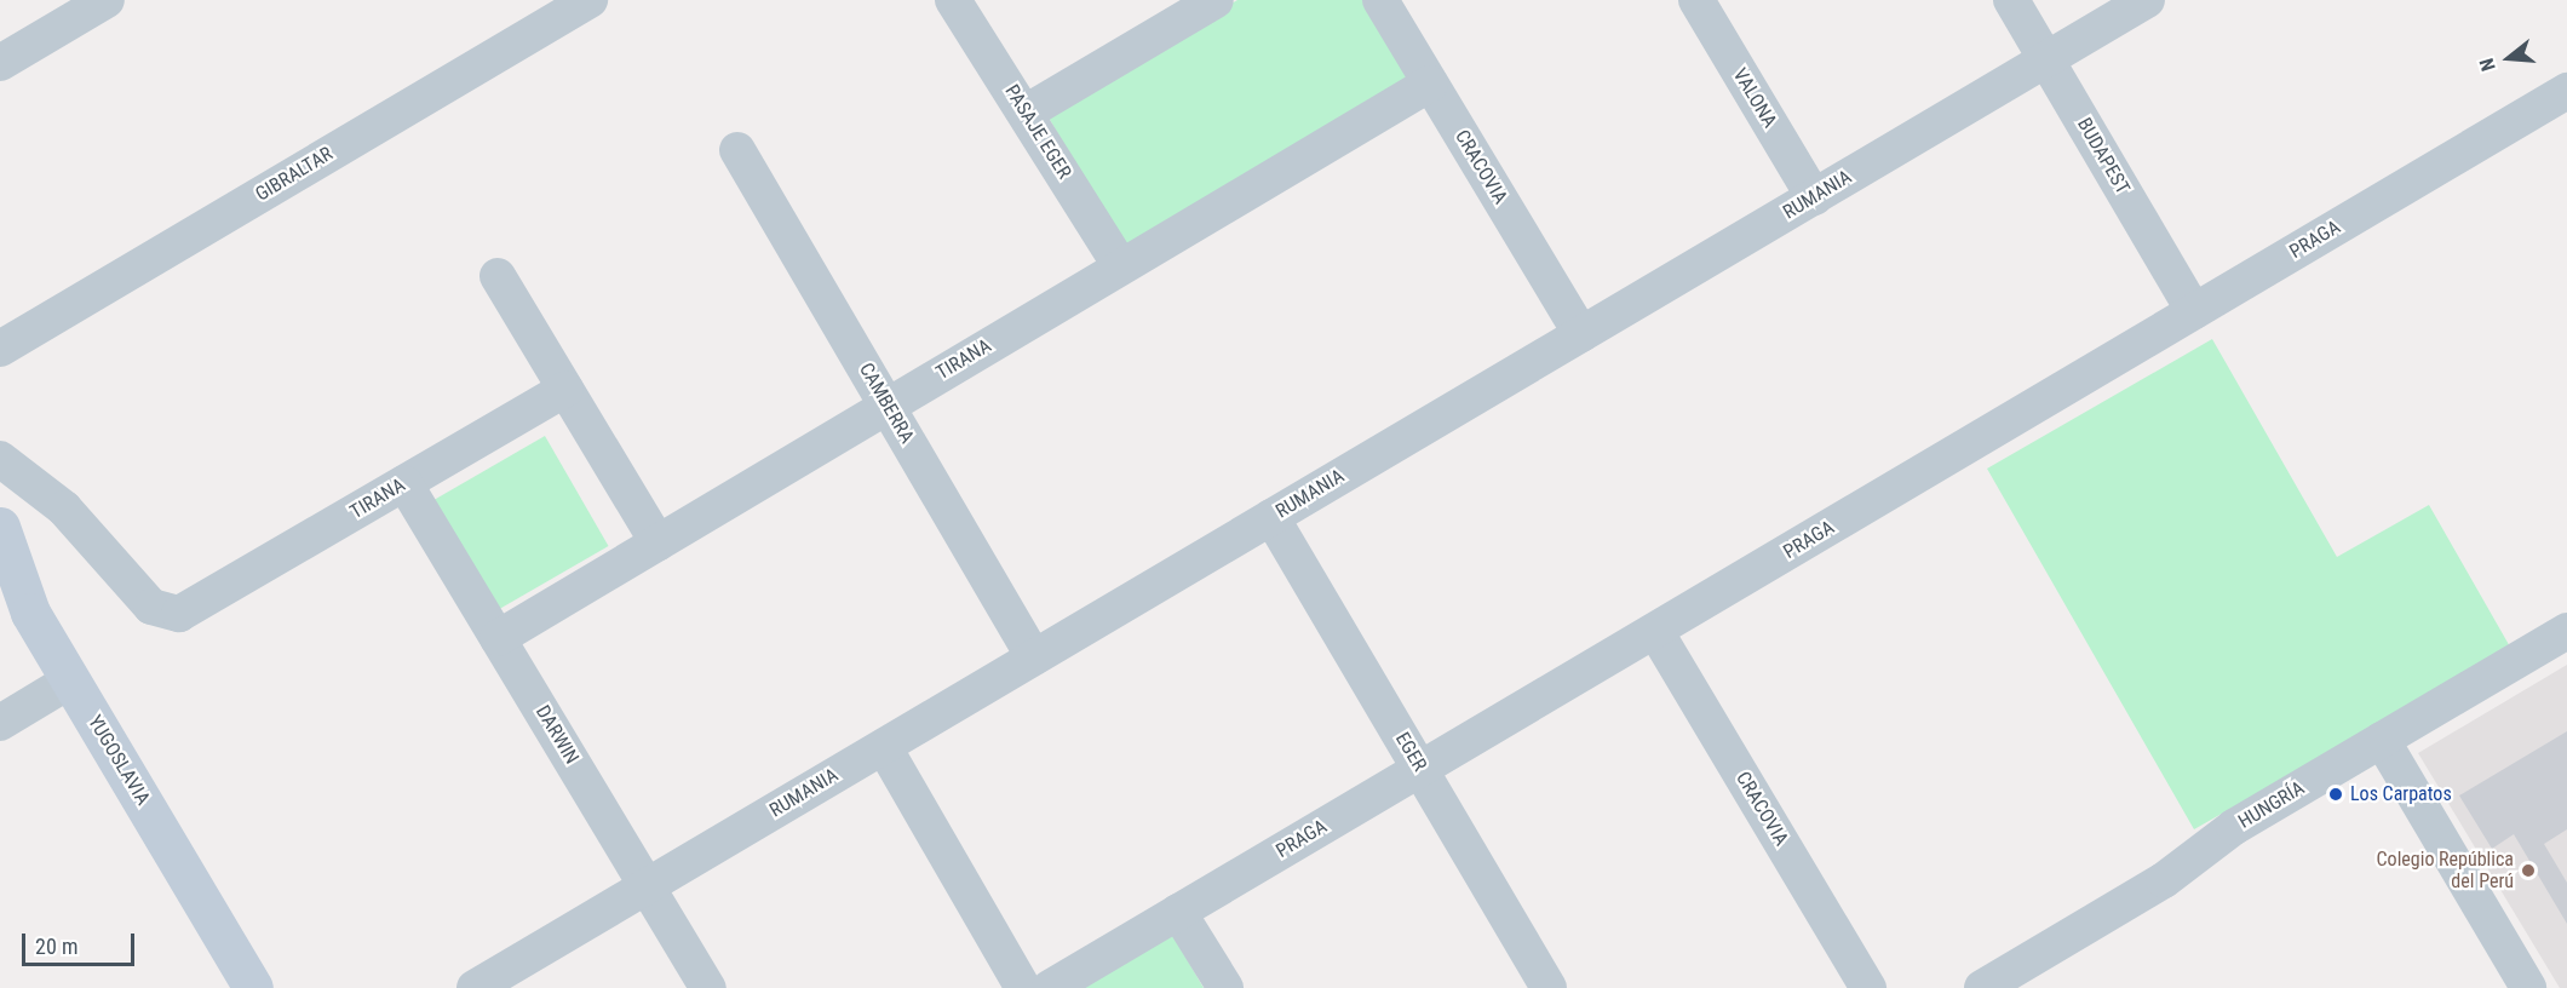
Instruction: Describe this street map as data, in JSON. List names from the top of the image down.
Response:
{
  "streets": {
    "street": [
      "VALONA",
      "PASAJE EGER",
      "BUDAPEST",
      "CRACOVIA",
      "GIBRALTAR",
      "RUMANIA",
      "PRAGA",
      "TIRANA",
      "CAMBERRA",
      "DARWIN",
      "EGER",
      "YUGOSLAVIA",
      "HUNGRÍA"
    ]
  },
  "crossings": [
    ["VALONA", "RUMANIA"],
    ["PASAJE EGER", "TIRANA"],
    ["BUDAPEST", "RUMANIA"],
    ["BUDAPEST", "PRAGA"],
    ["CRACOVIA", "RUMANIA"],
    ["CRACOVIA", "PRAGA"],
    ["CRACOVIA", "TIRANA"],
    ["RUMANIA", "CAMBERRA"],
    ["RUMANIA", "DARWIN"],
    ["RUMANIA", "EGER"],
    ["PRAGA", "EGER"],
    ["TIRANA", "CAMBERRA"],
    ["TIRANA", "DARWIN"]
  ],
  "places": ["Los Carpatos", "Colegio República del Perú"],
  "scale_bar": "20 m",
  "north": "left"
}
